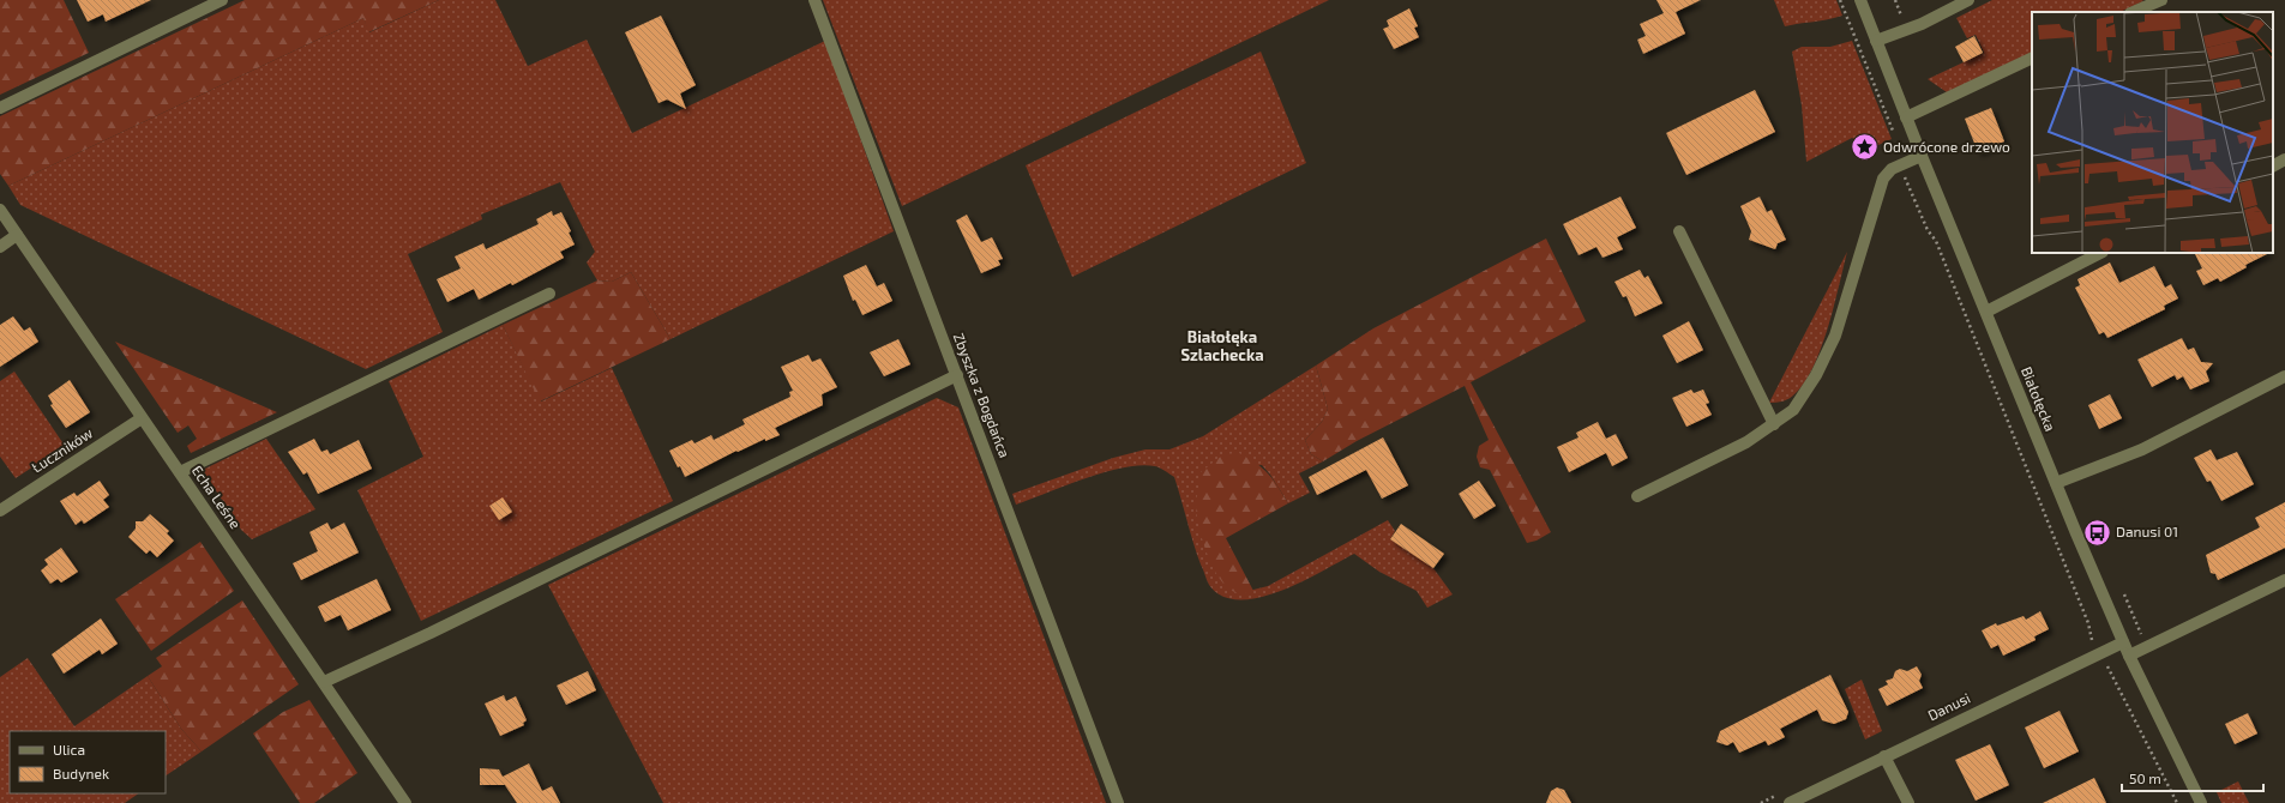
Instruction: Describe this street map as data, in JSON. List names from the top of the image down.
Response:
{
  "streets": {
    "street": [
      "Zbyszka z Bogdańca",
      "Białołęcka",
      "Łuczników",
      "Echa Leśne",
      "Danusi"
    ]
  },
  "crossings": [
    ["Białołęcka", "Danusi"],
    ["Łuczników", "Echa Leśne"]
  ],
  "districts": ["Białołęka Szlachecka"],
  "places": {
    "place": ["Odwrócone drzewo"],
    "bus stop": ["Danusi 01"]
  },
  "legend": ["Ulica", "Budynek"],
  "scale_bar": "50 m"
}
